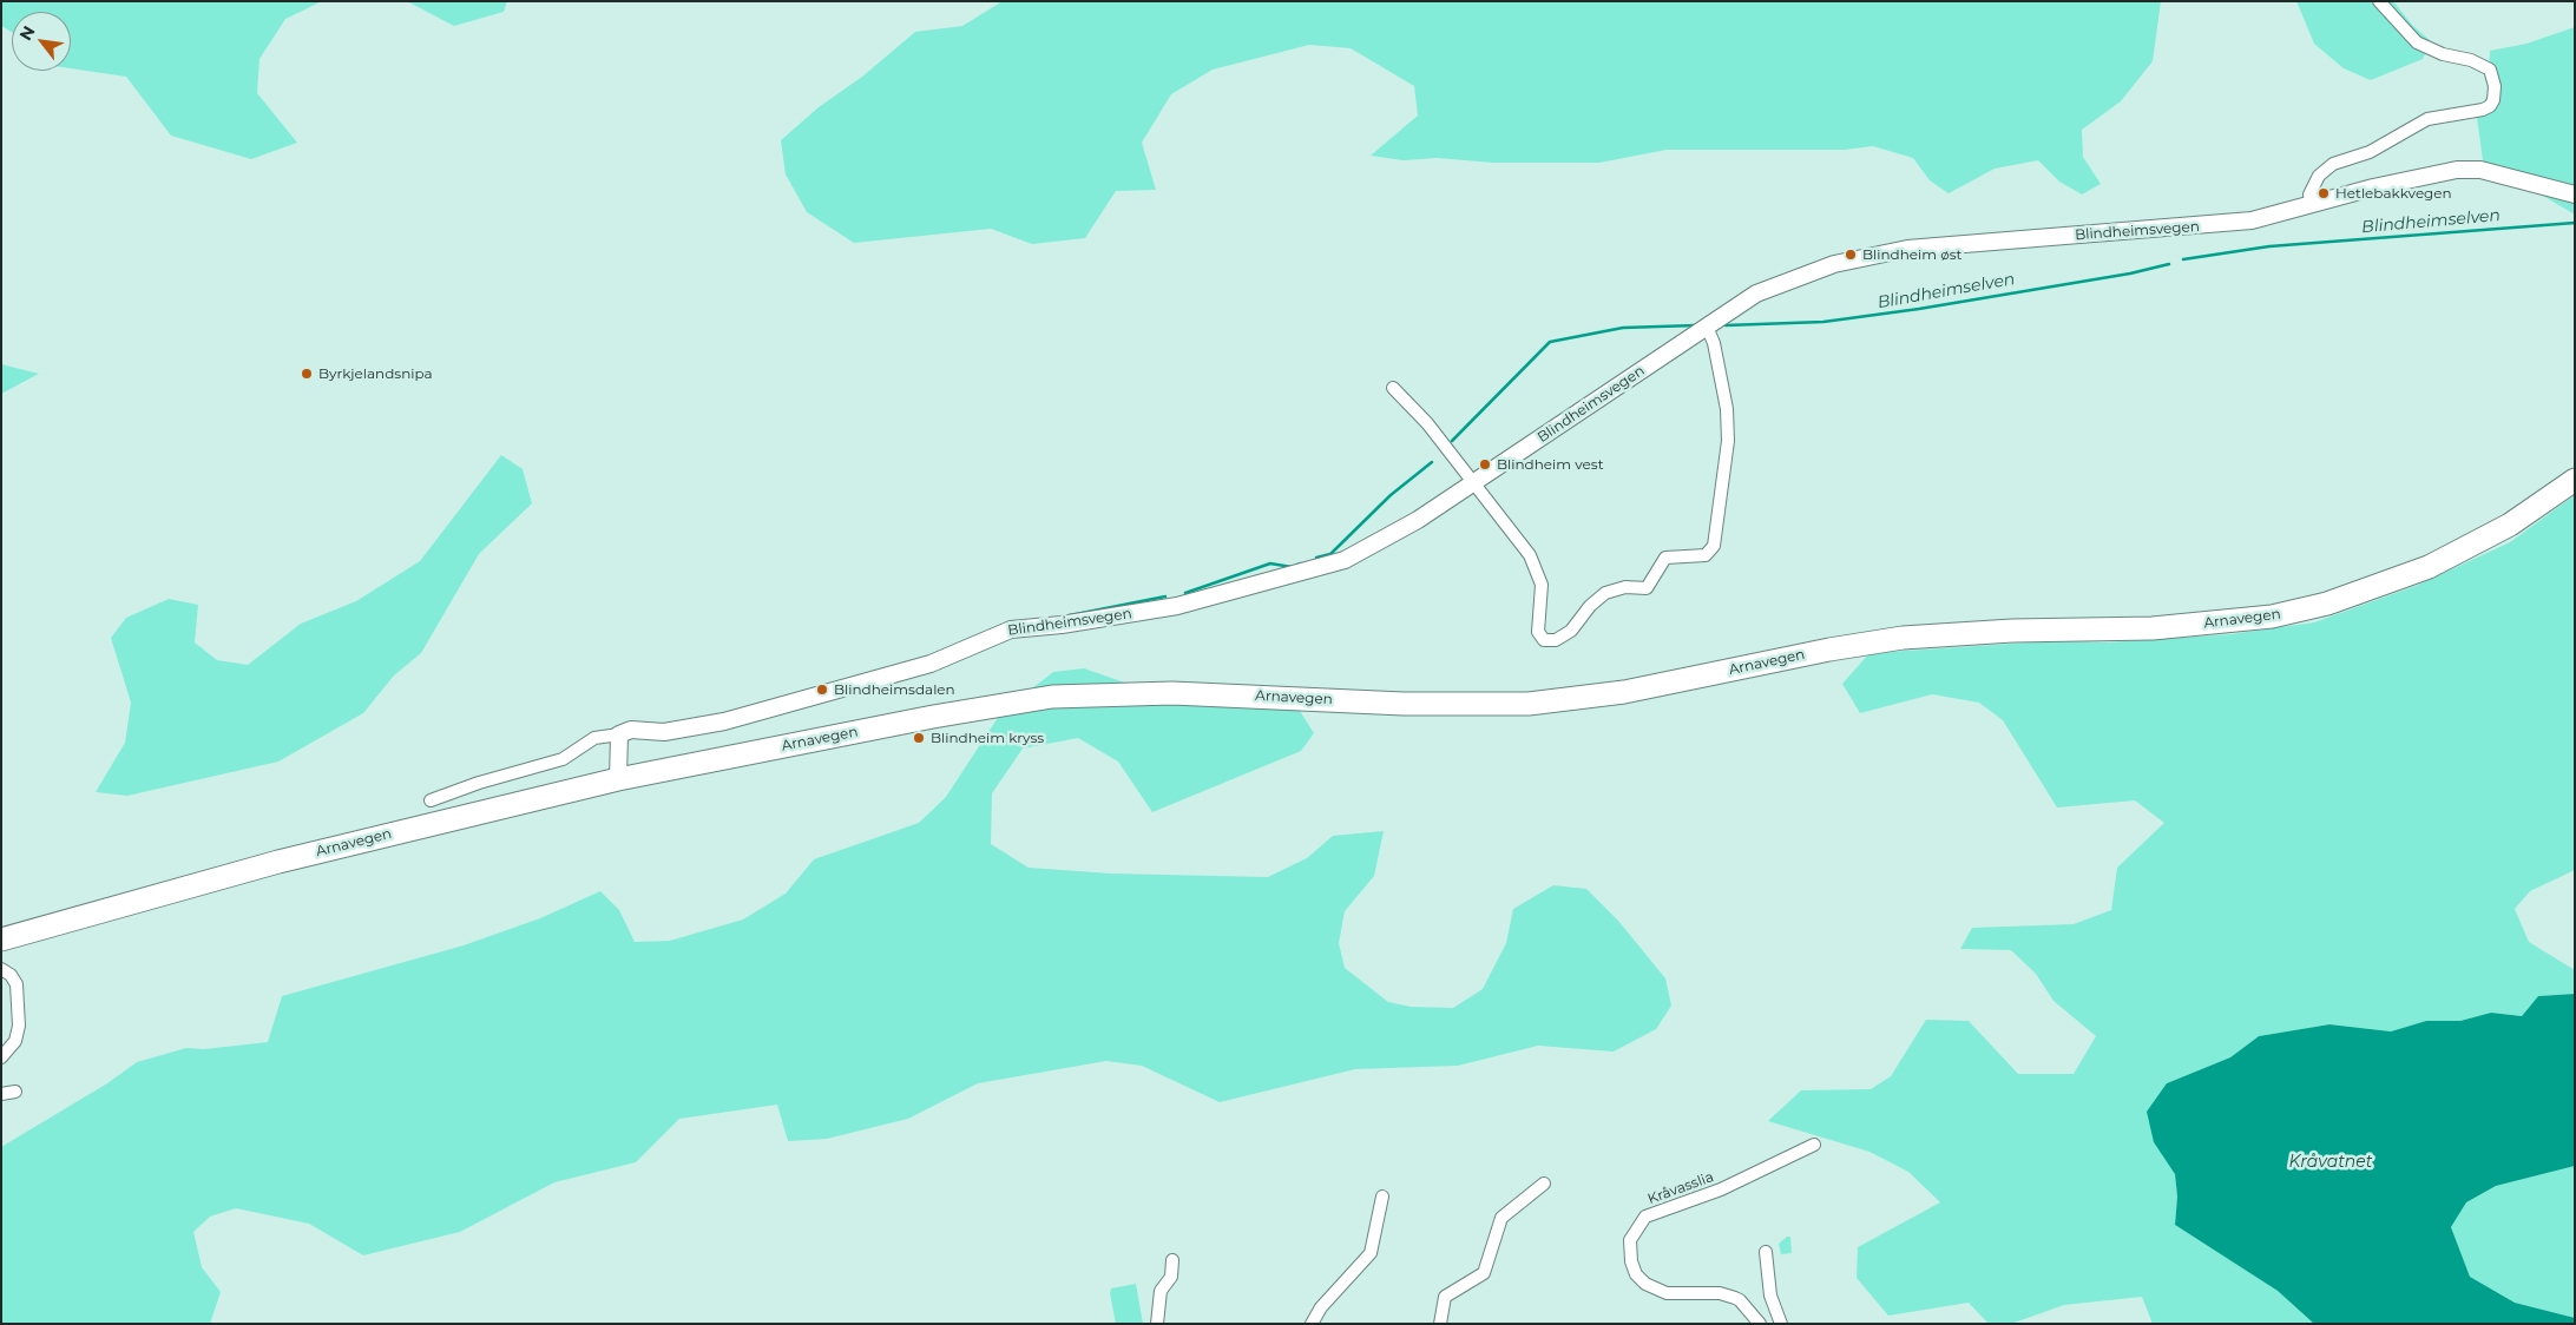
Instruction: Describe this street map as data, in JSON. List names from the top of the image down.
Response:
{
  "streets": {
    "highway": ["Arnavegen"],
    "street": ["Blindheimsvegen", "Kråvasslia"]
  },
  "water": ["Blindheimselven", "Kråvatnet"],
  "places": [
    "Hetlebakkvegen",
    "Blindheim øst",
    "Byrkjelandsnipa",
    "Blindheim vest",
    "Blindheimsdalen",
    "Blindheim kryss"
  ],
  "north": "top left"
}
